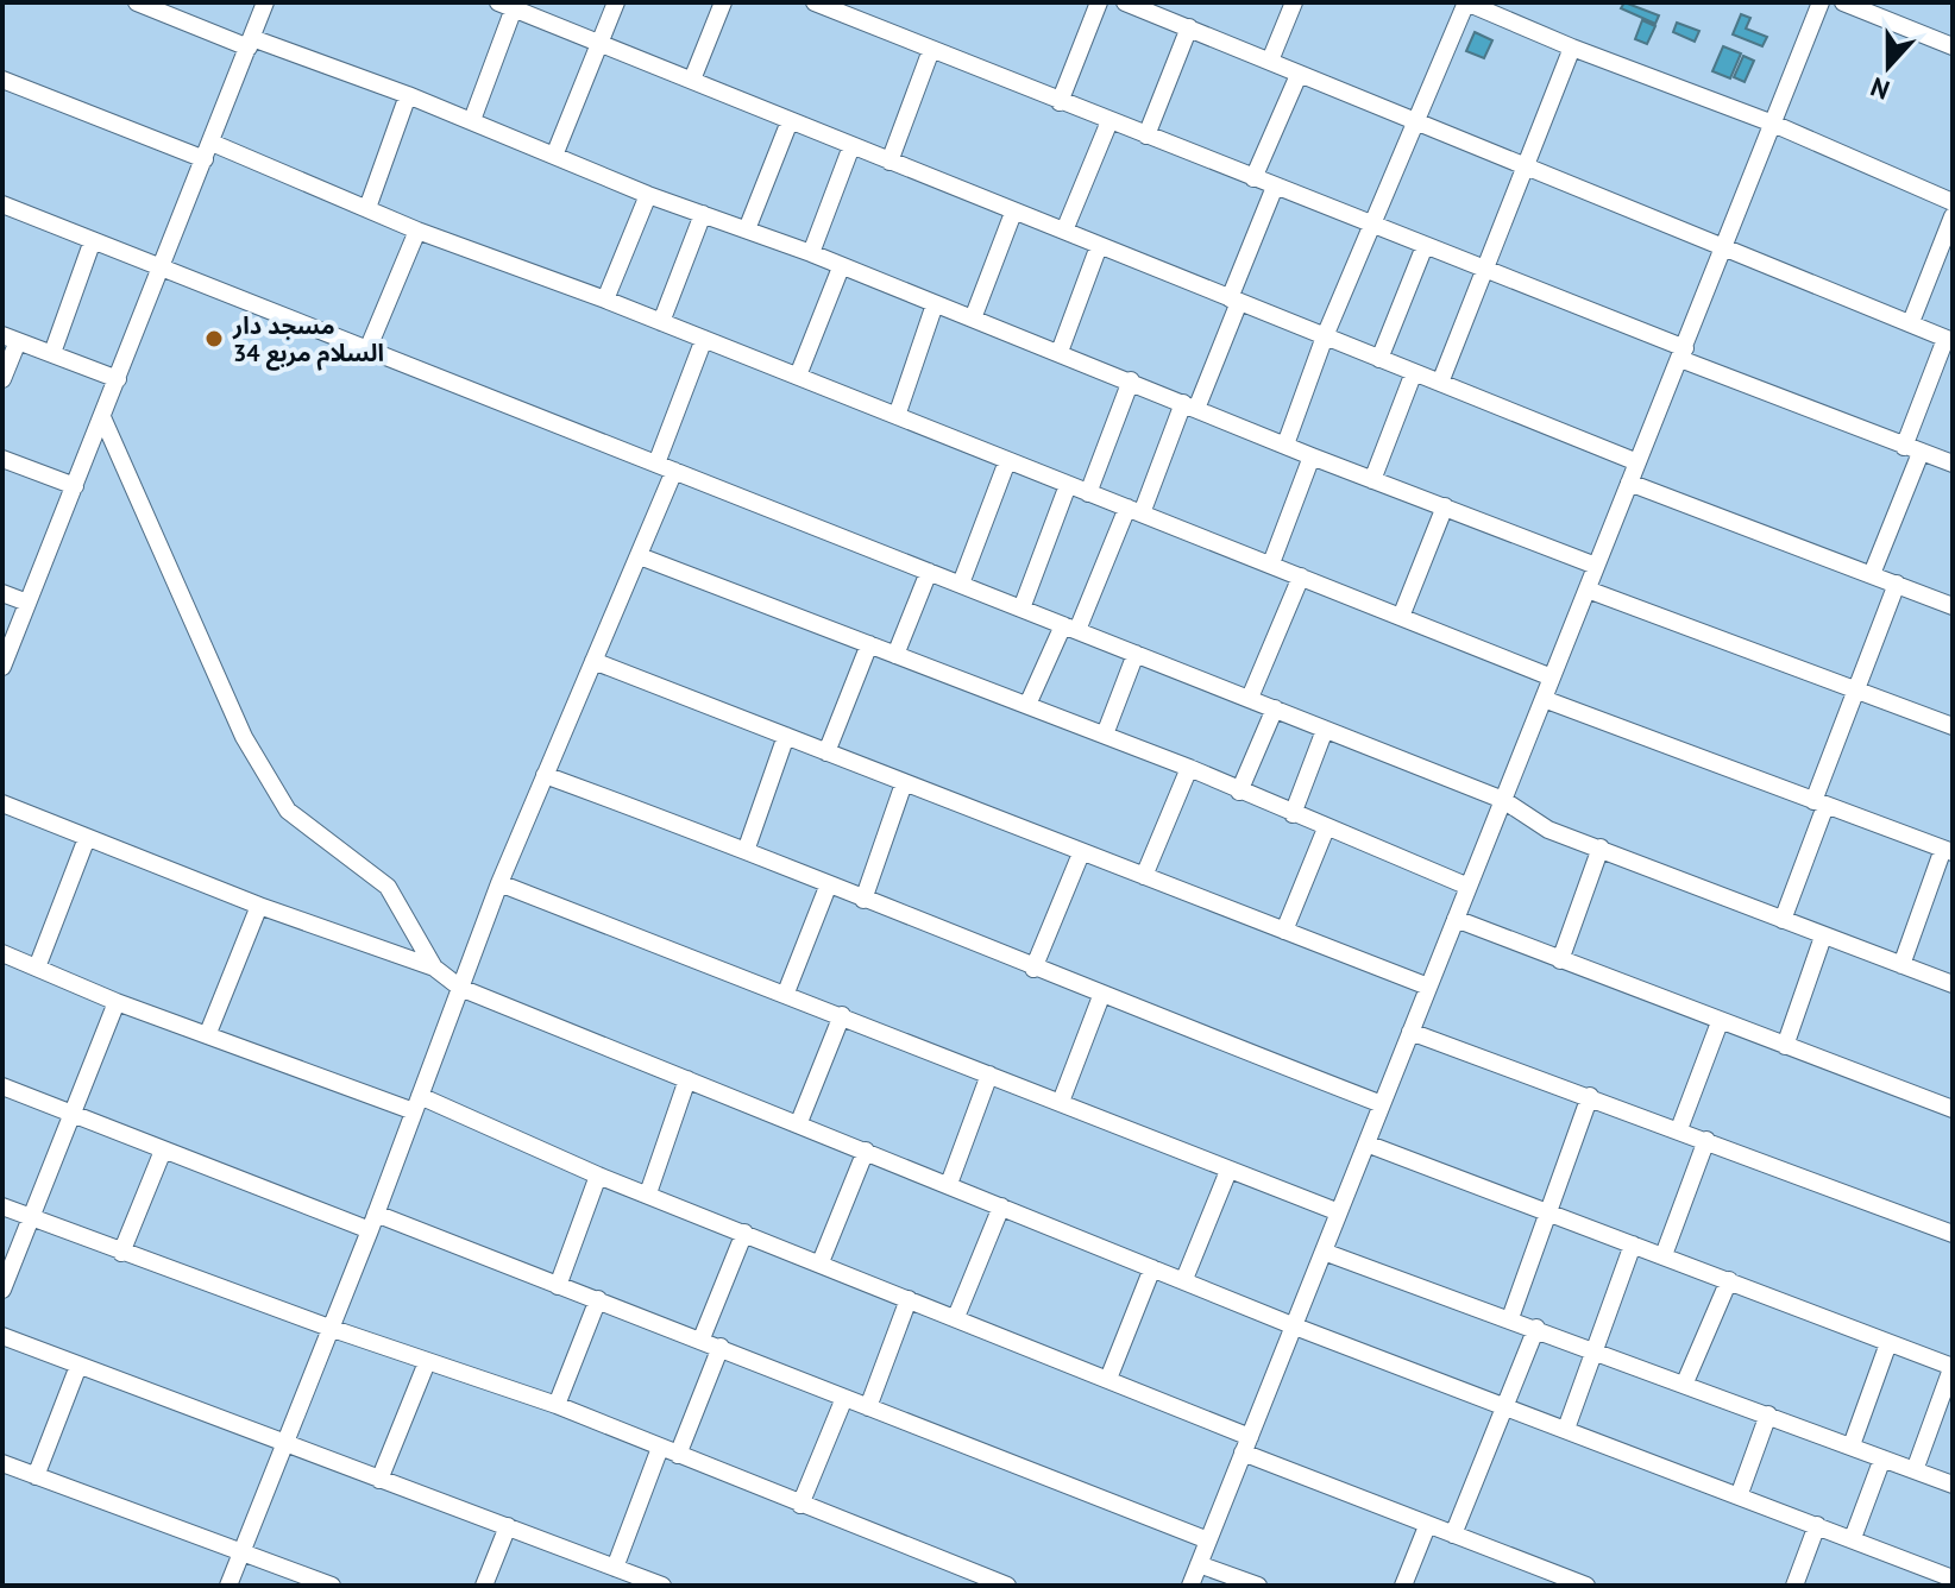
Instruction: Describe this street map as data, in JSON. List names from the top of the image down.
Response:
{
  "places": ["مسجد دار السلام مربع 34"],
  "north": "bottom"
}
